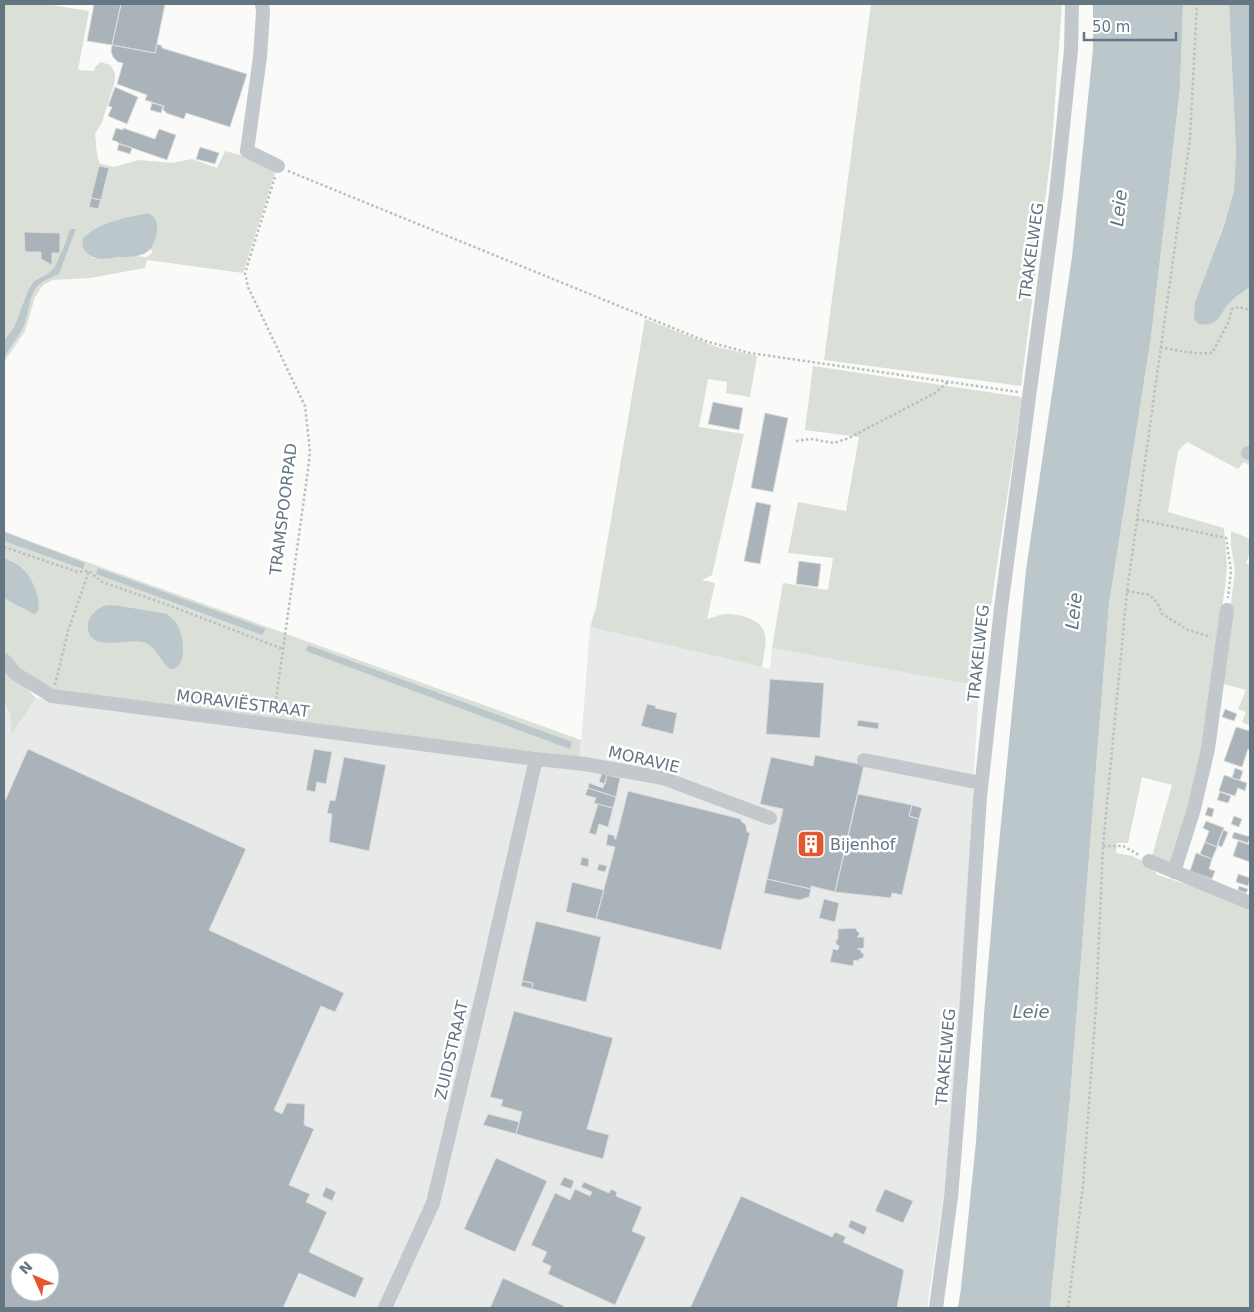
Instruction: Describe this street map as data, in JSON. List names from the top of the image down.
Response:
{
  "streets": {
    "street": [
      "TRAKELWEG",
      "MORAVIËSTRAAT",
      "MORAVIE",
      "ZUIDSTRAAT"
    ],
    "path": ["TRAMSPOORPAD"]
  },
  "crossings": [
    ["TRAMSPOORPAD", "MORAVIËSTRAAT"],
    ["MORAVIËSTRAAT", "MORAVIE"],
    ["MORAVIE", "ZUIDSTRAAT"]
  ],
  "water": ["Leie"],
  "places": {
    "building": ["Bijenhof"]
  },
  "scale_bar": "50 m",
  "north": "top left"
}
